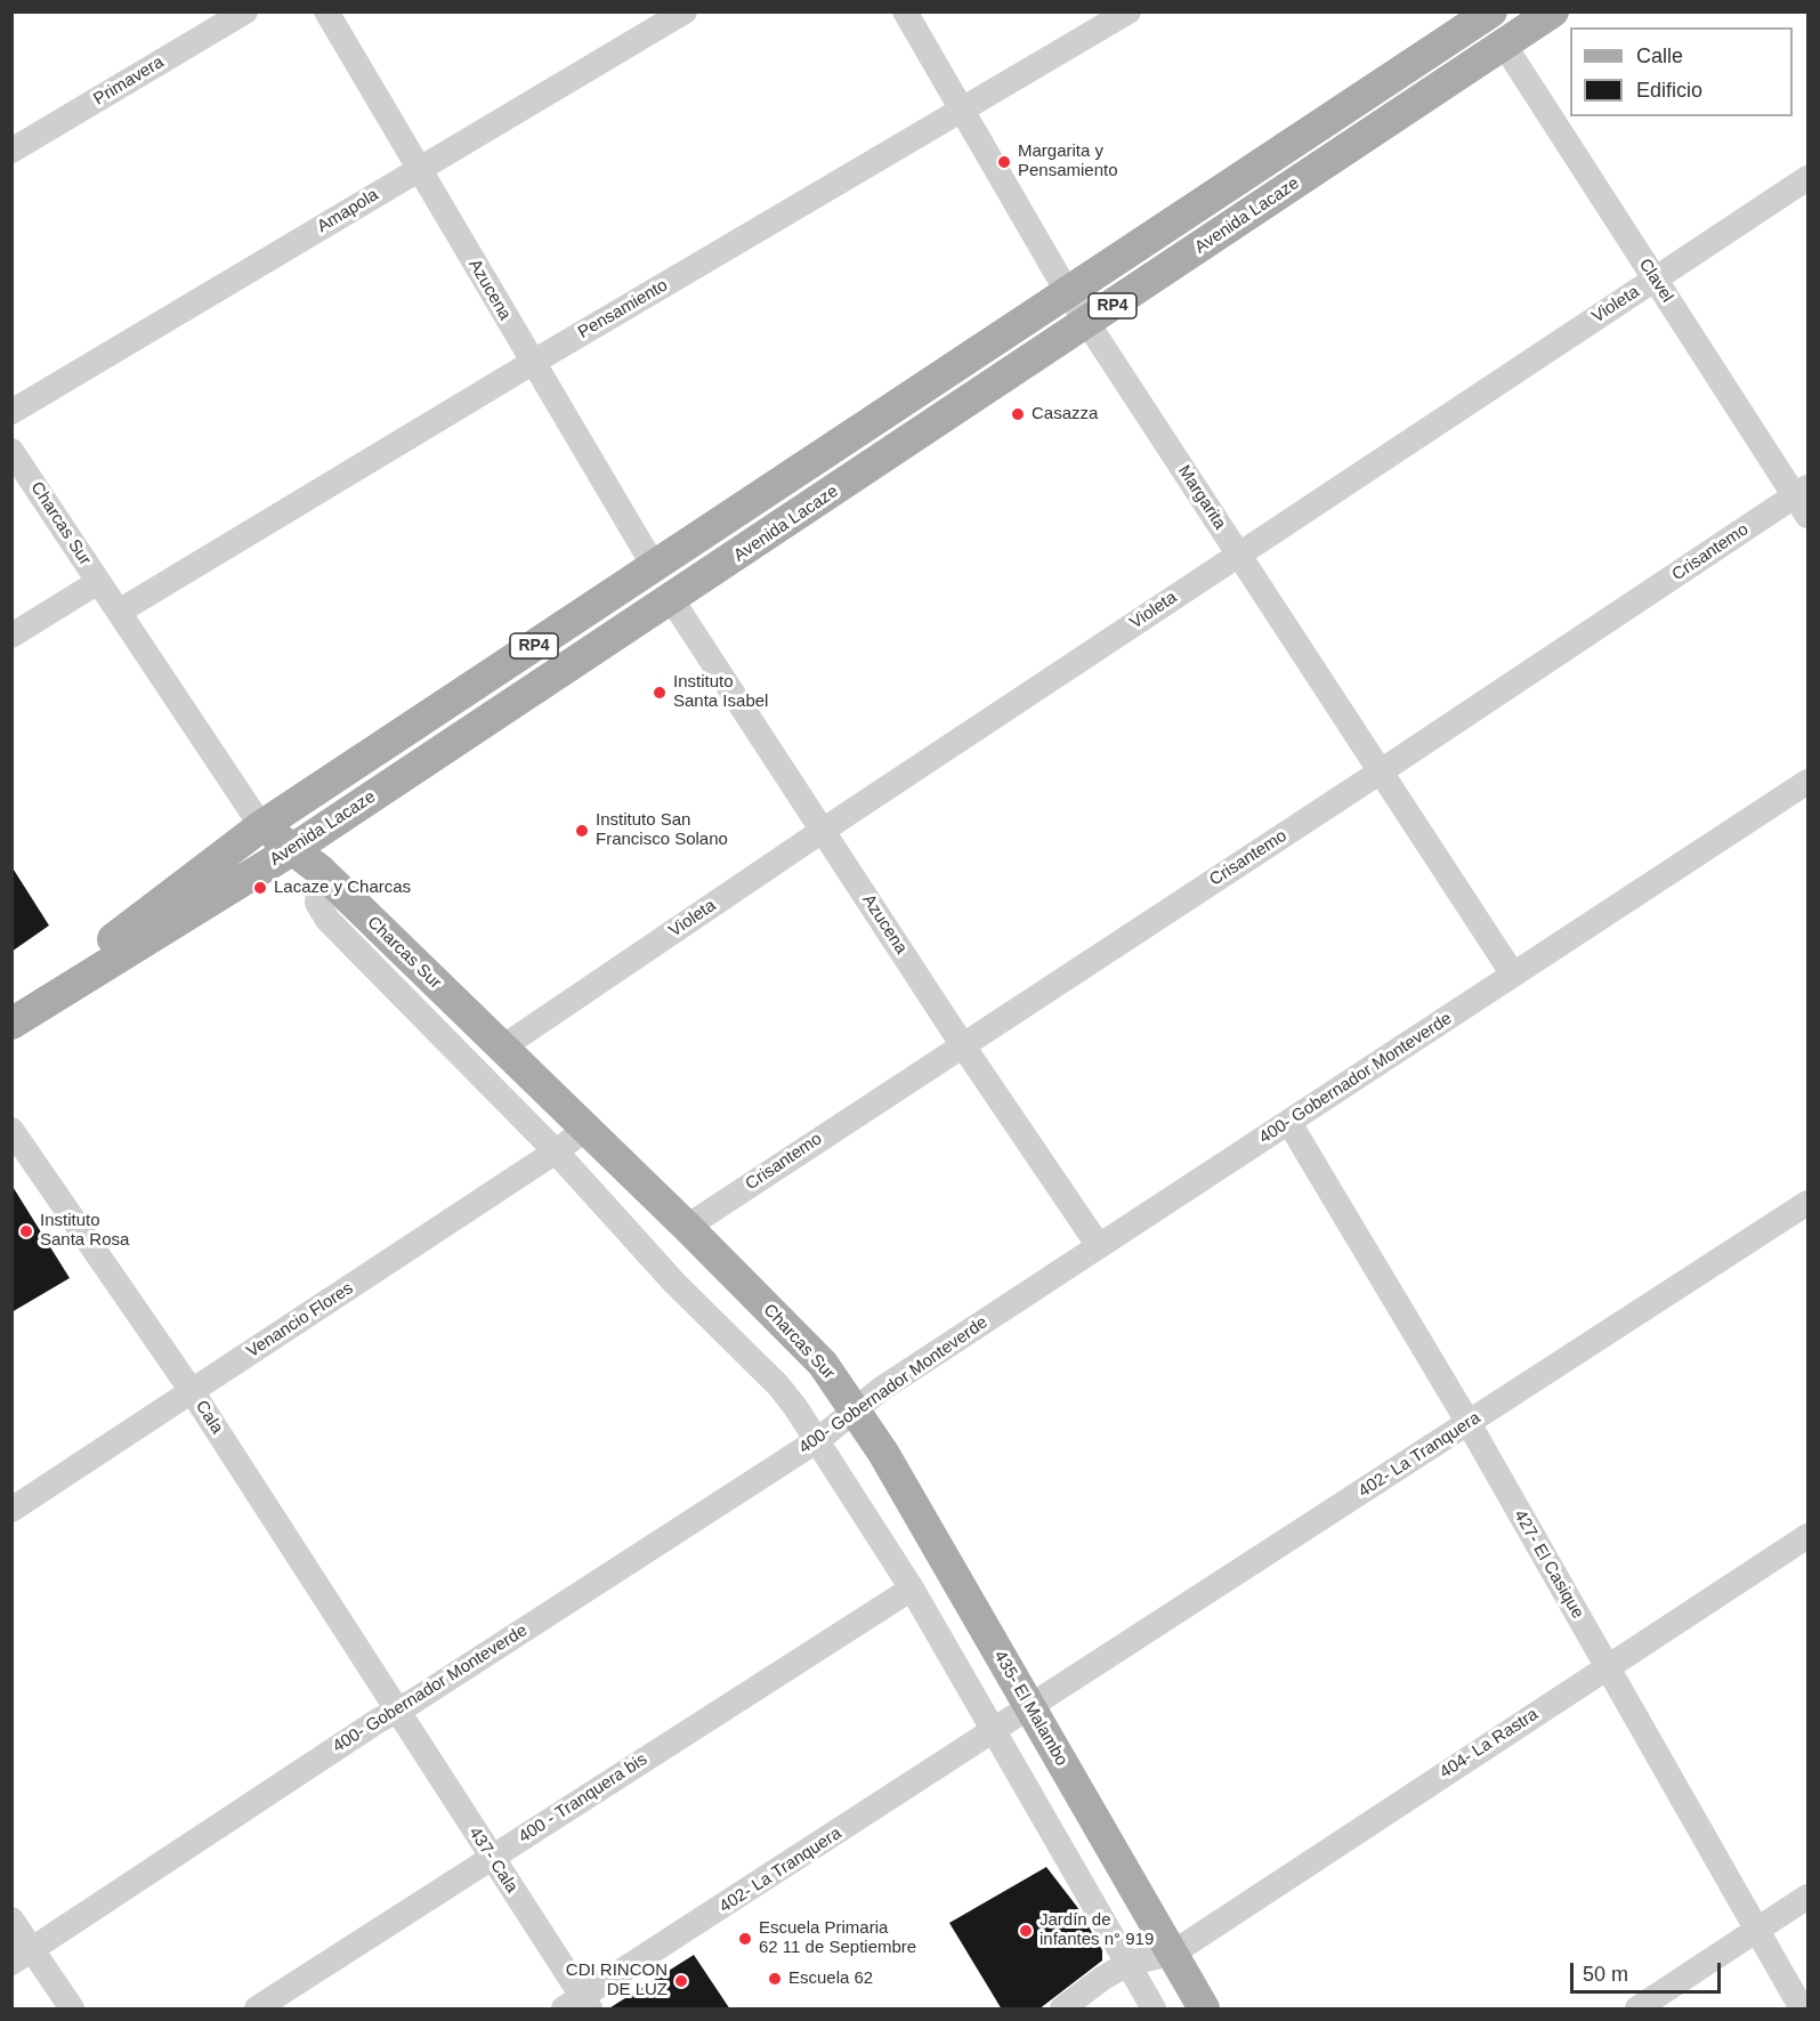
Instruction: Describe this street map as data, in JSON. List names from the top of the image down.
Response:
{
  "streets": {
    "main road": [
      "Avenida Lacaze",
      "RP4",
      "Charcas Sur",
      "435- El Malambo"
    ],
    "street": [
      "Primavera",
      "Amapola",
      "Clavel",
      "Azucena",
      "Violeta",
      "Pensamiento",
      "Margarita",
      "Crisantemo",
      "400- Gobernador Monteverde",
      "Venancio Flores",
      "Cala",
      "402- La Tranquera",
      "427- El Casique",
      "404- La Rastra",
      "400 - Tranquera bis",
      "437- Cala"
    ]
  },
  "crossings": [
    ["Amapola", "Azucena"],
    ["Avenida Lacaze", "Clavel"],
    ["Avenida Lacaze", "Azucena"],
    ["Avenida Lacaze", "Margarita"],
    ["Avenida Lacaze", "Charcas Sur"],
    ["Clavel", "Violeta"],
    ["Clavel", "Crisantemo"],
    ["Azucena", "Violeta"],
    ["Azucena", "Pensamiento"],
    ["Azucena", "Crisantemo"],
    ["Azucena", "400- Gobernador Monteverde"],
    ["Violeta", "Margarita"],
    ["Violeta", "Charcas Sur"],
    ["Pensamiento", "Margarita"],
    ["Pensamiento", "Charcas Sur"],
    ["Margarita", "Crisantemo"],
    ["Margarita", "400- Gobernador Monteverde"],
    ["Charcas Sur", "Crisantemo"],
    ["Charcas Sur", "400- Gobernador Monteverde"],
    ["Charcas Sur", "Venancio Flores"],
    ["Charcas Sur", "435- El Malambo"],
    ["400- Gobernador Monteverde", "Cala"],
    ["400- Gobernador Monteverde", "427- El Casique"],
    ["400- Gobernador Monteverde", "435- El Malambo"],
    ["400- Gobernador Monteverde", "437- Cala"],
    ["Venancio Flores", "Cala"],
    ["Cala", "437- Cala"],
    ["402- La Tranquera", "427- El Casique"],
    ["402- La Tranquera", "435- El Malambo"],
    ["402- La Tranquera", "437- Cala"],
    ["427- El Casique", "404- La Rastra"],
    ["435- El Malambo", "404- La Rastra"],
    ["400 - Tranquera bis", "437- Cala"]
  ],
  "places": [
    "Margarita y Pensamiento",
    "Casazza",
    "Instituto Santa Isabel",
    "Instituto San Francisco Solano",
    "Lacaze y Charcas",
    "Instituto Santa Rosa",
    "Jardín de infantes n° 919",
    "Escuela Primaria 62 11 de Septiembre",
    "Escuela 62",
    "CDI RINCON DE LUZ"
  ],
  "legend": ["Calle", "Edificio"],
  "scale_bar": "50 m"
}
